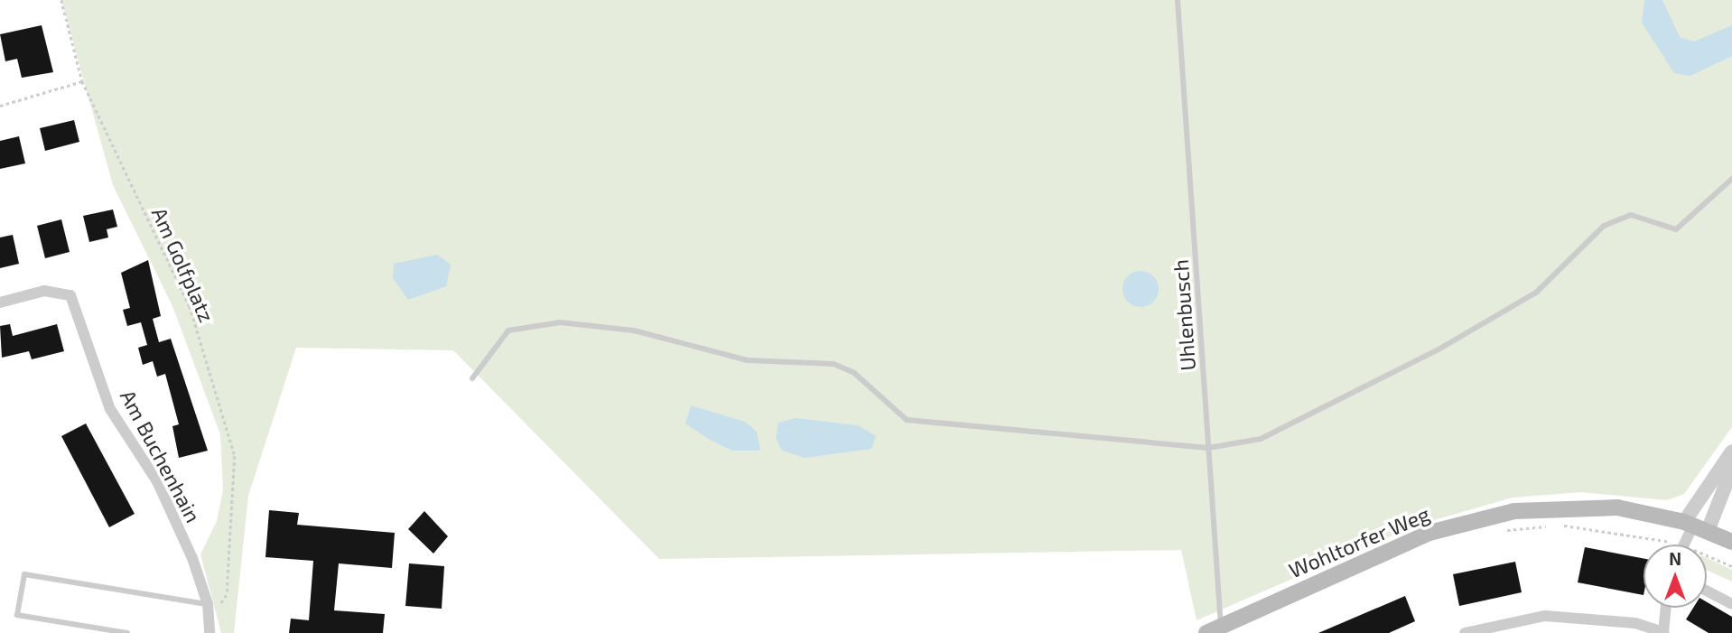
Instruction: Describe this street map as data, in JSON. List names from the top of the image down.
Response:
{
  "streets": {
    "main road": ["Wohltorfer Weg"],
    "street": ["Am Buchenhain"],
    "lane": ["Uhlenbusch"],
    "path": ["Am Golfplatz"]
  },
  "crossings": [
    ["Am Golfplatz", "Am Buchenhain"],
    ["Uhlenbusch", "Wohltorfer Weg"]
  ],
  "north": "top"
}
